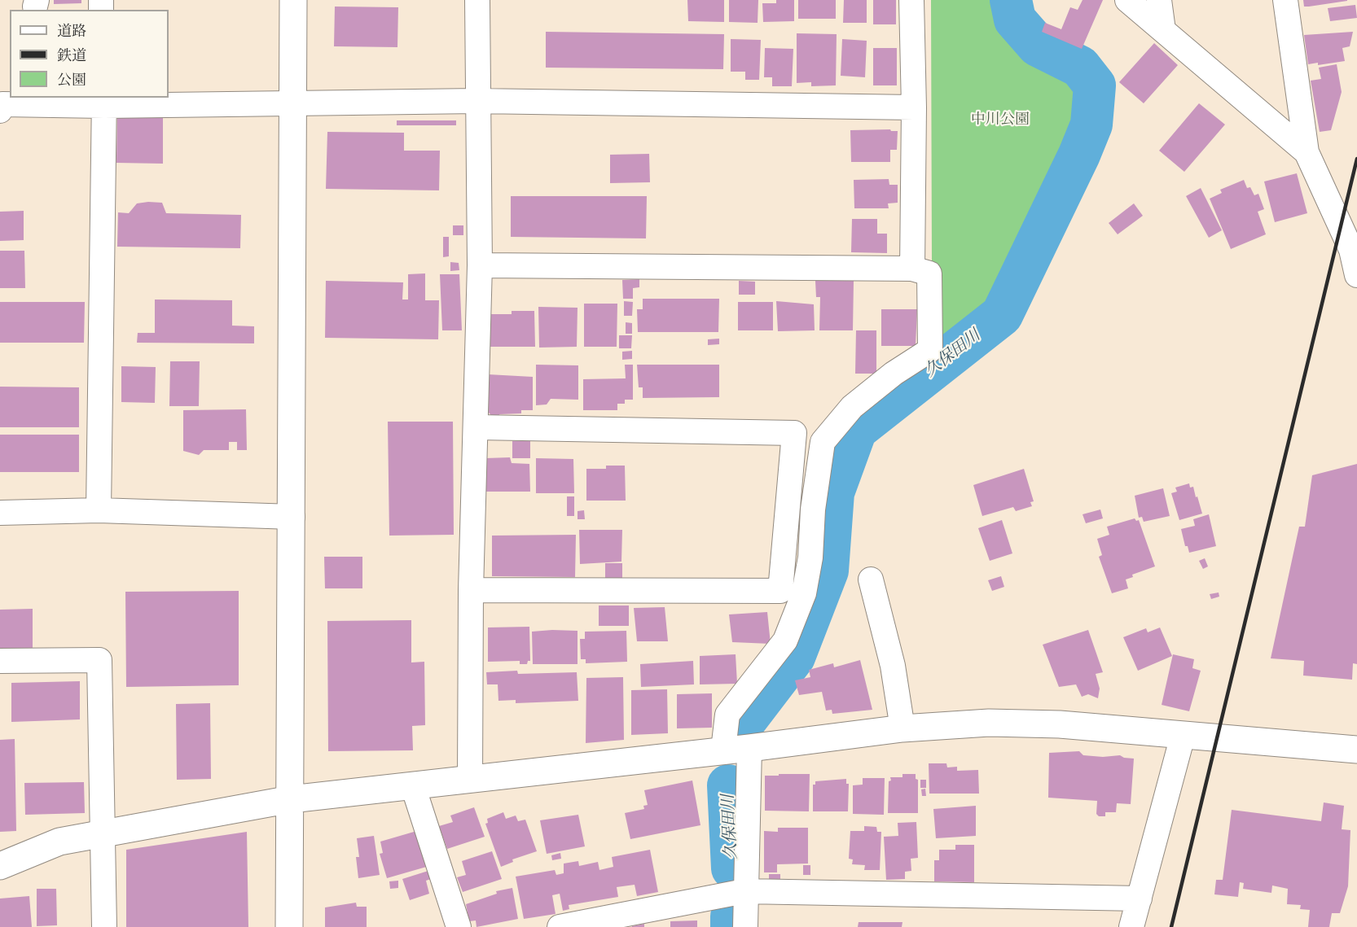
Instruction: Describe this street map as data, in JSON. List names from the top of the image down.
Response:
{
  "water": ["久保田川"],
  "parks": ["中川公園"],
  "legend": ["道路", "鉄道", "公園"]
}
